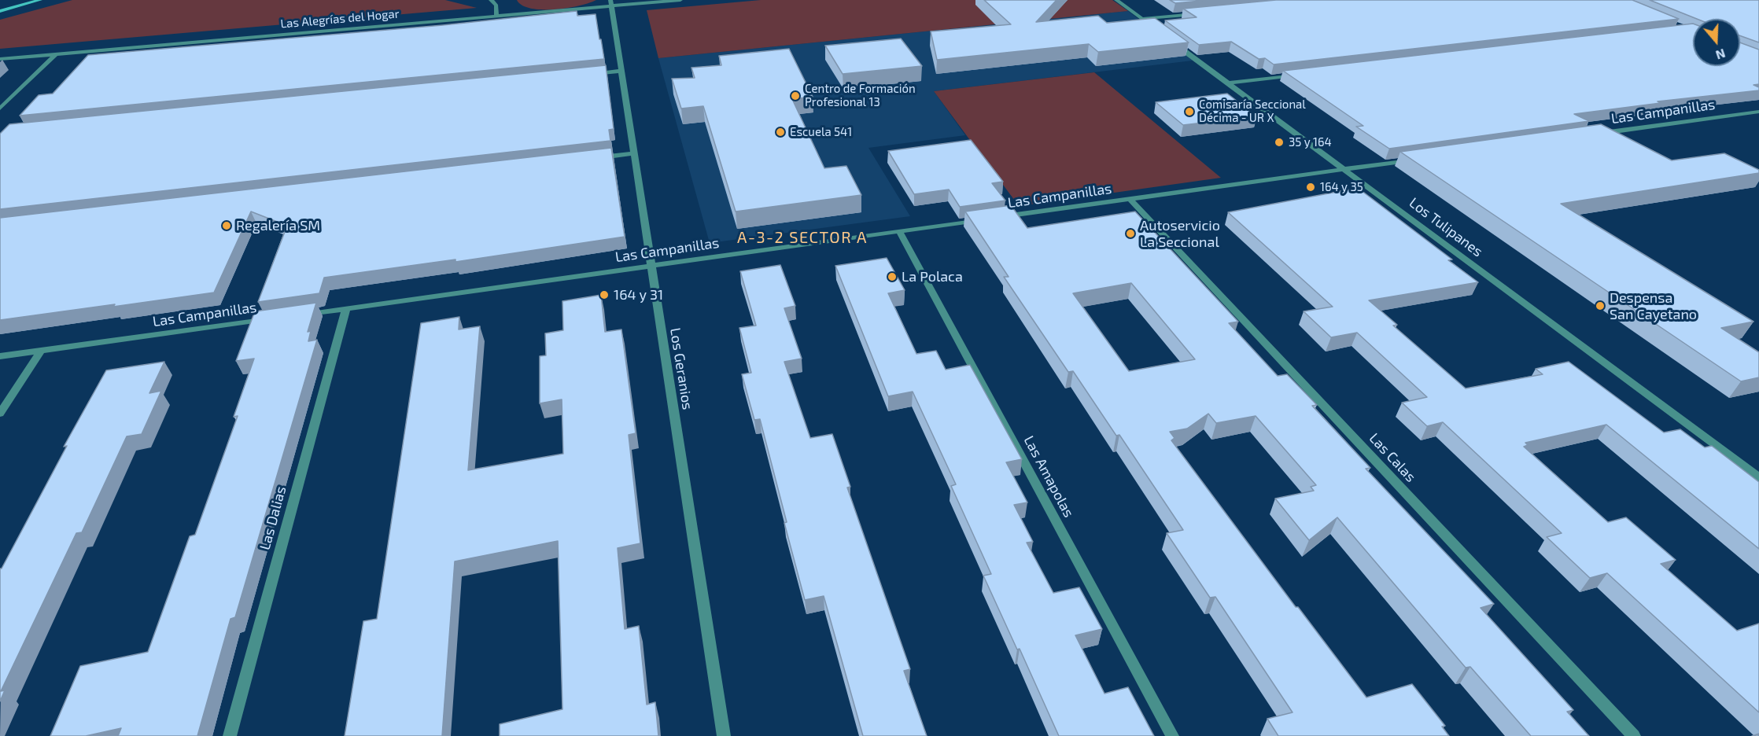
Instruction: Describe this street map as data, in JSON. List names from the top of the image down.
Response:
{
  "streets": {
    "street": [
      "Las Alegrías del Hogar",
      "Las Campanillas",
      "Los Tulipanes",
      "Los Geranios",
      "Las Calas",
      "Las Amapolas",
      "Las Dalias"
    ]
  },
  "crossings": [
    ["Las Alegrías del Hogar", "Los Geranios"],
    ["Las Campanillas", "Los Tulipanes"],
    ["Las Campanillas", "Los Geranios"],
    ["Las Campanillas", "Las Calas"],
    ["Las Campanillas", "Las Amapolas"],
    ["Las Campanillas", "Las Dalias"]
  ],
  "districts": ["A-3-2 SECTOR A"],
  "places": [
    "Centro de Formación Profesional 13",
    "Comisaría Seccional Décima - UR X",
    "Escuela 541",
    "35 y 164",
    "164 y 35",
    "Regalería SM",
    "Autoservicio La Seccional",
    "La Polaca",
    "164 y 31",
    "Despensa San Cayetano"
  ],
  "north": "bottom"
}
